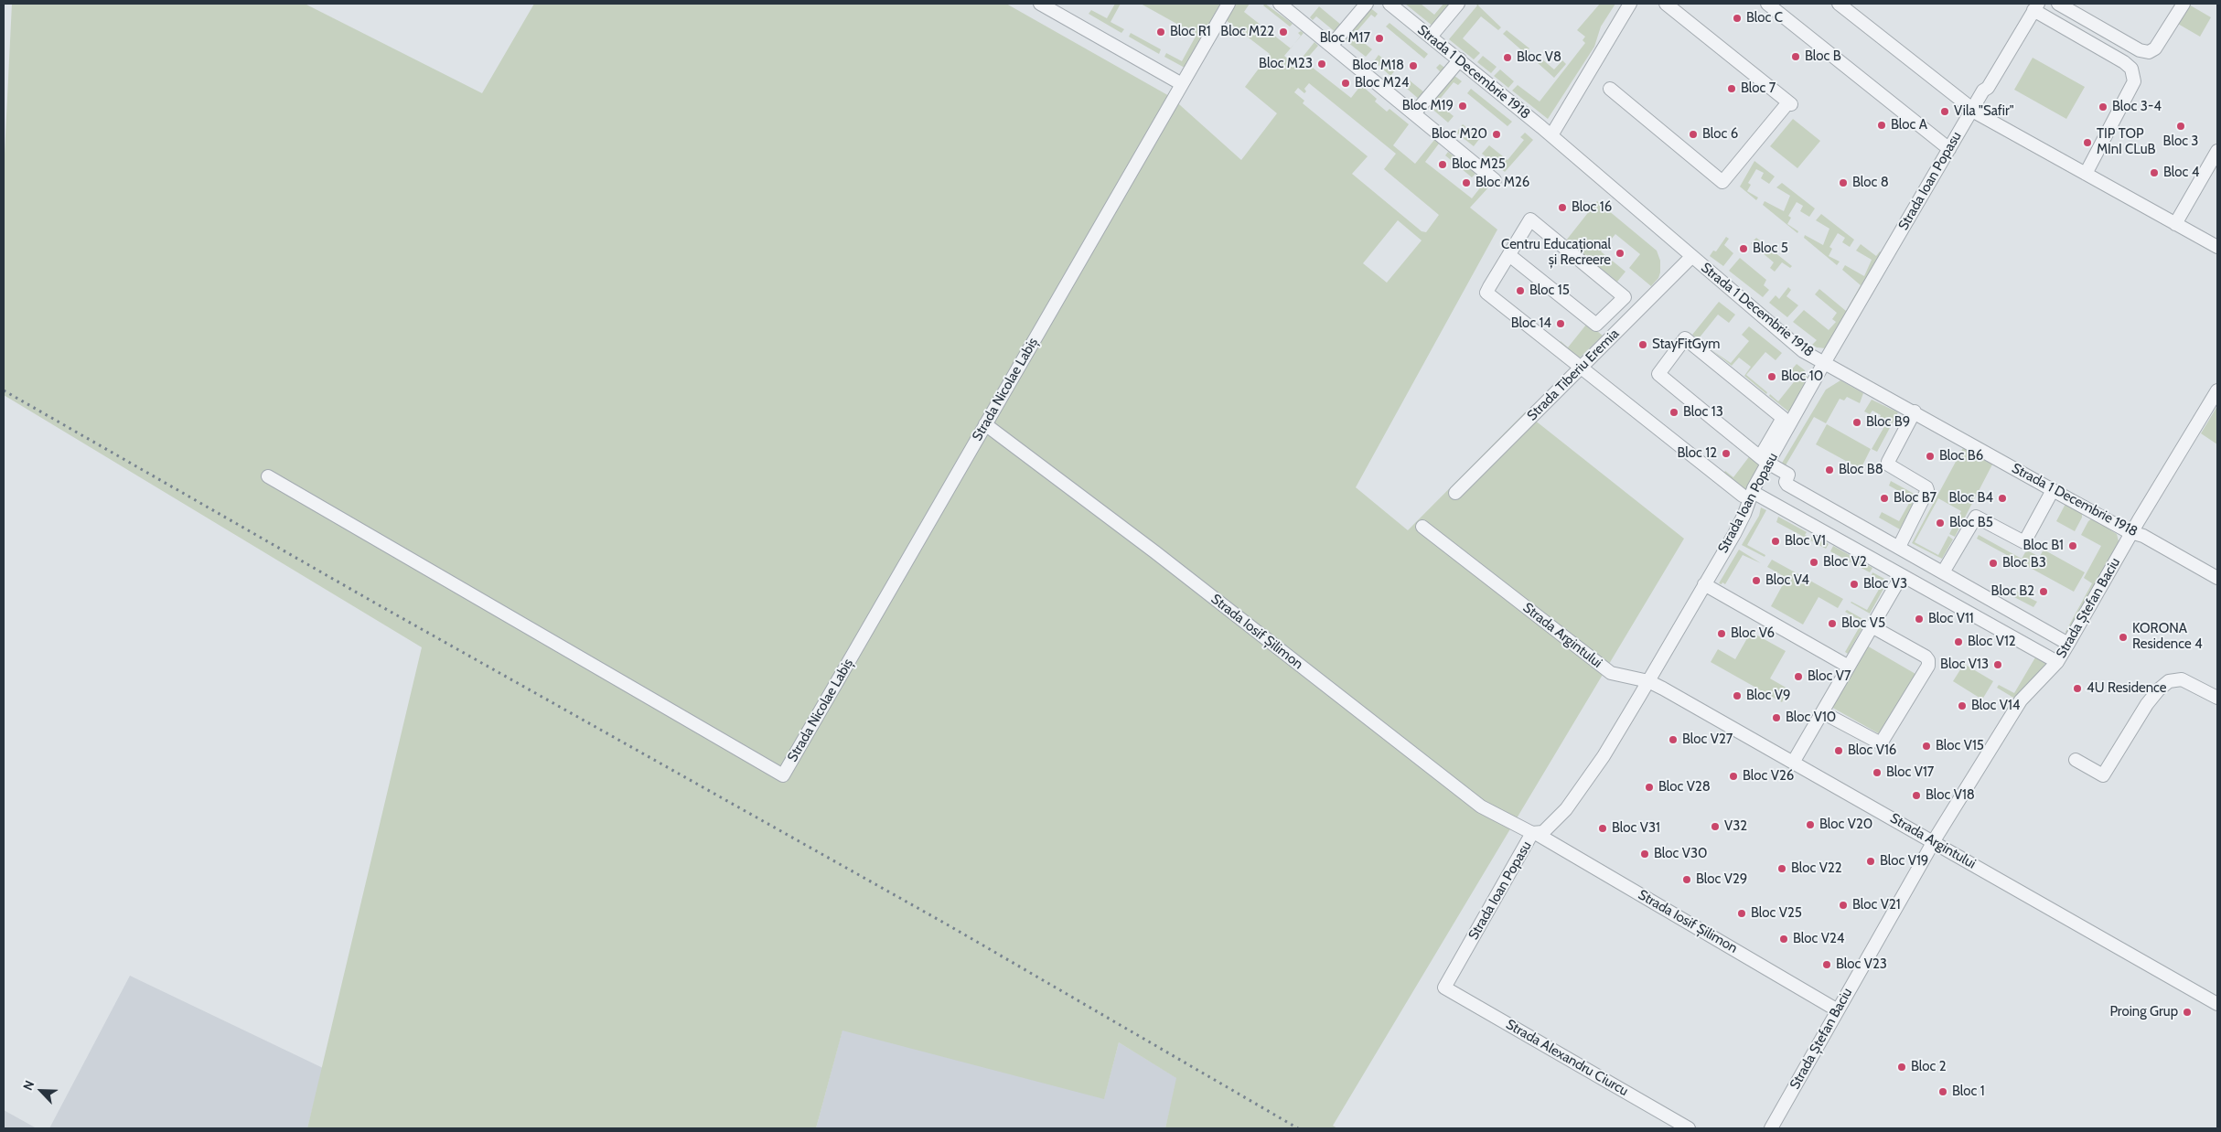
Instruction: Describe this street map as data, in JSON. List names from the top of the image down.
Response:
{
  "streets": {
    "street": [
      "Strada 1 Decembrie 1918",
      "Strada Ioan Popasu",
      "Strada Tiberiu Eremia",
      "Strada Nicolae Labiș",
      "Strada Ștefan Baciu",
      "Strada Iosif Șilimon",
      "Strada Argintului",
      "Strada Alexandru Ciurcu"
    ]
  },
  "crossings": [
    ["Strada 1 Decembrie 1918", "Strada Ioan Popasu"],
    ["Strada 1 Decembrie 1918", "Strada Tiberiu Eremia"],
    ["Strada 1 Decembrie 1918", "Strada Ștefan Baciu"],
    ["Strada Ioan Popasu", "Strada Iosif Șilimon"],
    ["Strada Ioan Popasu", "Strada Argintului"],
    ["Strada Ioan Popasu", "Strada Alexandru Ciurcu"],
    ["Strada Nicolae Labiș", "Strada Iosif Șilimon"],
    ["Strada Ștefan Baciu", "Strada Iosif Șilimon"],
    ["Strada Ștefan Baciu", "Strada Argintului"]
  ],
  "places": [
    "Bloc C",
    "Bloc R1",
    "Bloc M22",
    "Bloc M17",
    "Bloc B",
    "Bloc V8",
    "Bloc M23",
    "Bloc M18",
    "Bloc M24",
    "Bloc 7",
    "Bloc M19",
    "Bloc 3-4",
    "Vila \"Safir\"",
    "Bloc A",
    "Bloc 3",
    "Bloc M20",
    "Bloc 6",
    "TIP TOP MInI CLuB",
    "Bloc M25",
    "Bloc 4",
    "Bloc M26",
    "Bloc 8",
    "Bloc 16",
    "Bloc 5",
    "Centru Educațional și Recreere",
    "Bloc 15",
    "Bloc 14",
    "StayFitGym",
    "Bloc 10",
    "Bloc 13",
    "Bloc B9",
    "Bloc 12",
    "Bloc B6",
    "Bloc B8",
    "Bloc B7",
    "Bloc B4",
    "Bloc B5",
    "Bloc V1",
    "Bloc B1",
    "Bloc V2",
    "Bloc B3",
    "Bloc V4",
    "Bloc V3",
    "Bloc B2",
    "Bloc V11",
    "Bloc V5",
    "Bloc V6",
    "KORONA Residence 4",
    "Bloc V12",
    "Bloc V13",
    "Bloc V7",
    "4U Residence",
    "Bloc V9",
    "Bloc V14",
    "Bloc V10",
    "Bloc V27",
    "Bloc V15",
    "Bloc V16",
    "Bloc V17",
    "Bloc V26",
    "Bloc V28",
    "Bloc V18",
    "Bloc V20",
    "V32",
    "Bloc V31",
    "Bloc V30",
    "Bloc V19",
    "Bloc V22",
    "Bloc V29",
    "Bloc V21",
    "Bloc V25",
    "Bloc V24",
    "Bloc V23",
    "Proing Grup",
    "Bloc 2",
    "Bloc 1"
  ],
  "north": "top left"
}
